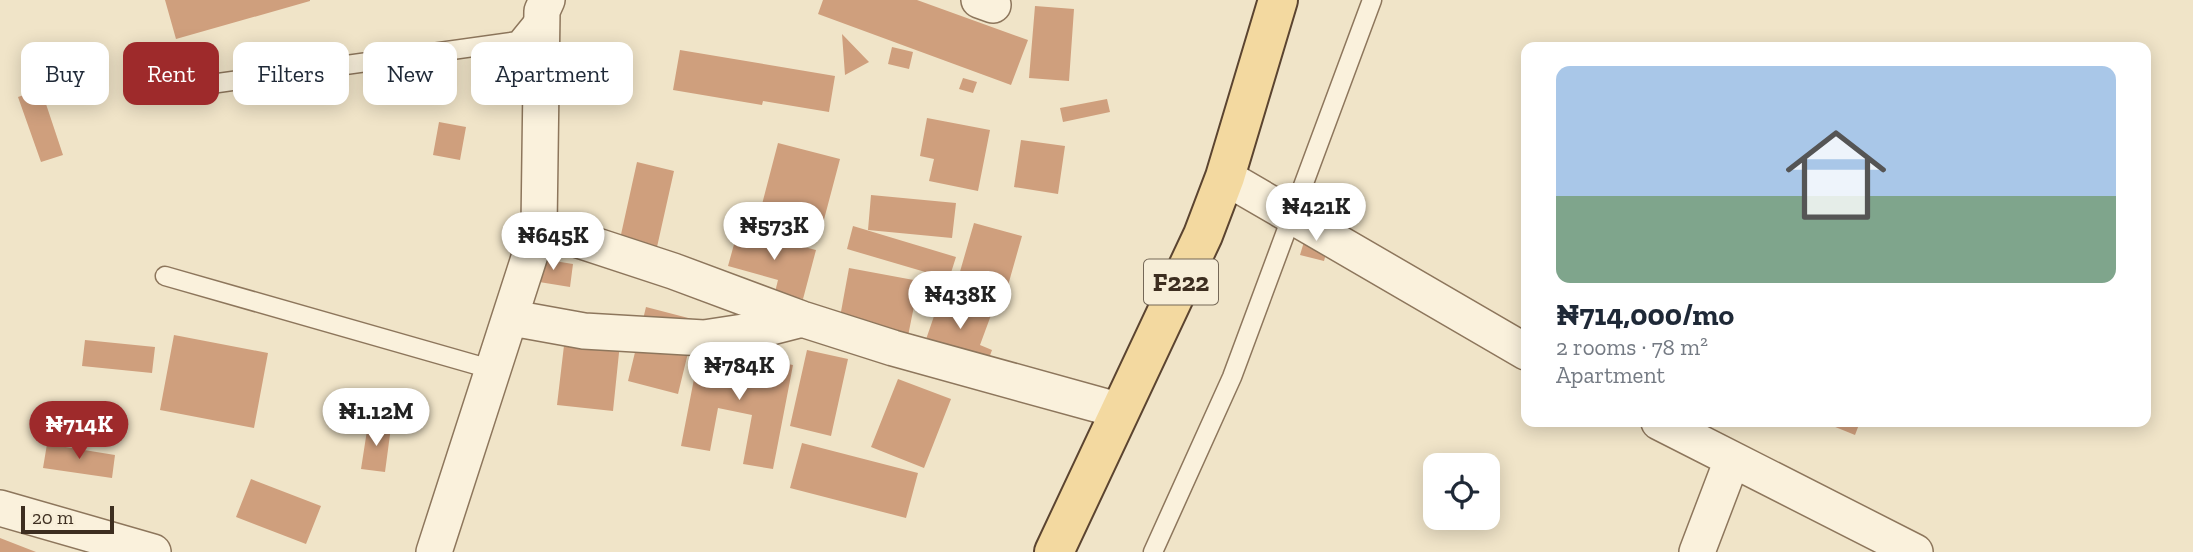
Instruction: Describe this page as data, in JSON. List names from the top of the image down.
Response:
{
  "streets": {
    "main road": ["F222"]
  },
  "scale_bar": "20 m",
  "page": {
    "chip": [
      "Buy",
      "Rent",
      "Filters",
      "New",
      "Apartment"
    ],
    "list": [
      {
        "name": "₦714,000/mo",
        "note": "2 rooms · 78 m² · Apartment"
      }
    ],
    "price": [
      "₦421K",
      "₦573K",
      "₦645K",
      "₦438K",
      "₦784K",
      "₦1.12M",
      "₦714K"
    ],
    "scale": "20 m"
  }
}
